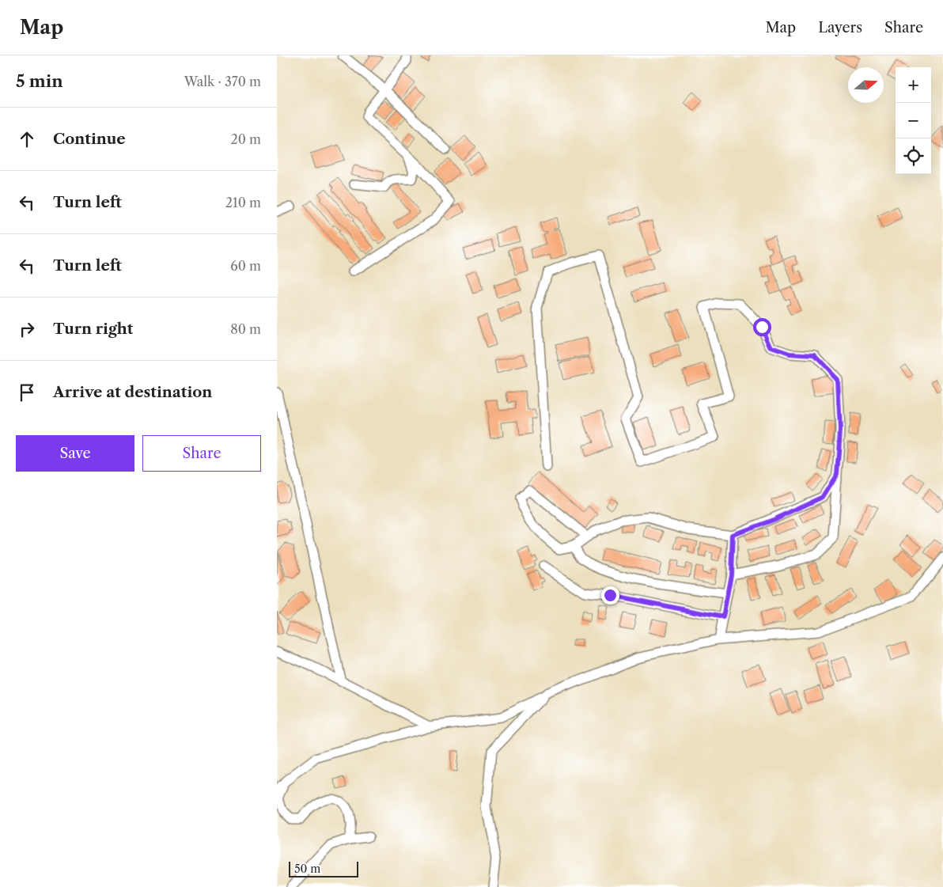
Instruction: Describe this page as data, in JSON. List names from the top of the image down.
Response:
{
  "scale_bar": "50 m",
  "north": "right",
  "page": {
    "header": "Map",
    "nav": ["Map", "Layers", "Share"],
    "heading": ["5 min", "Walk · 370 m"],
    "map_buttons": ["+", "−"],
    "list": [
      ["Continue", "20 m"],
      ["Turn left", "210 m"],
      ["Turn left", "60 m"],
      ["Turn right", "80 m"],
      "Arrive at destination"
    ],
    "buttons": ["Save", "Share"],
    "scale": "50 m"
  }
}
